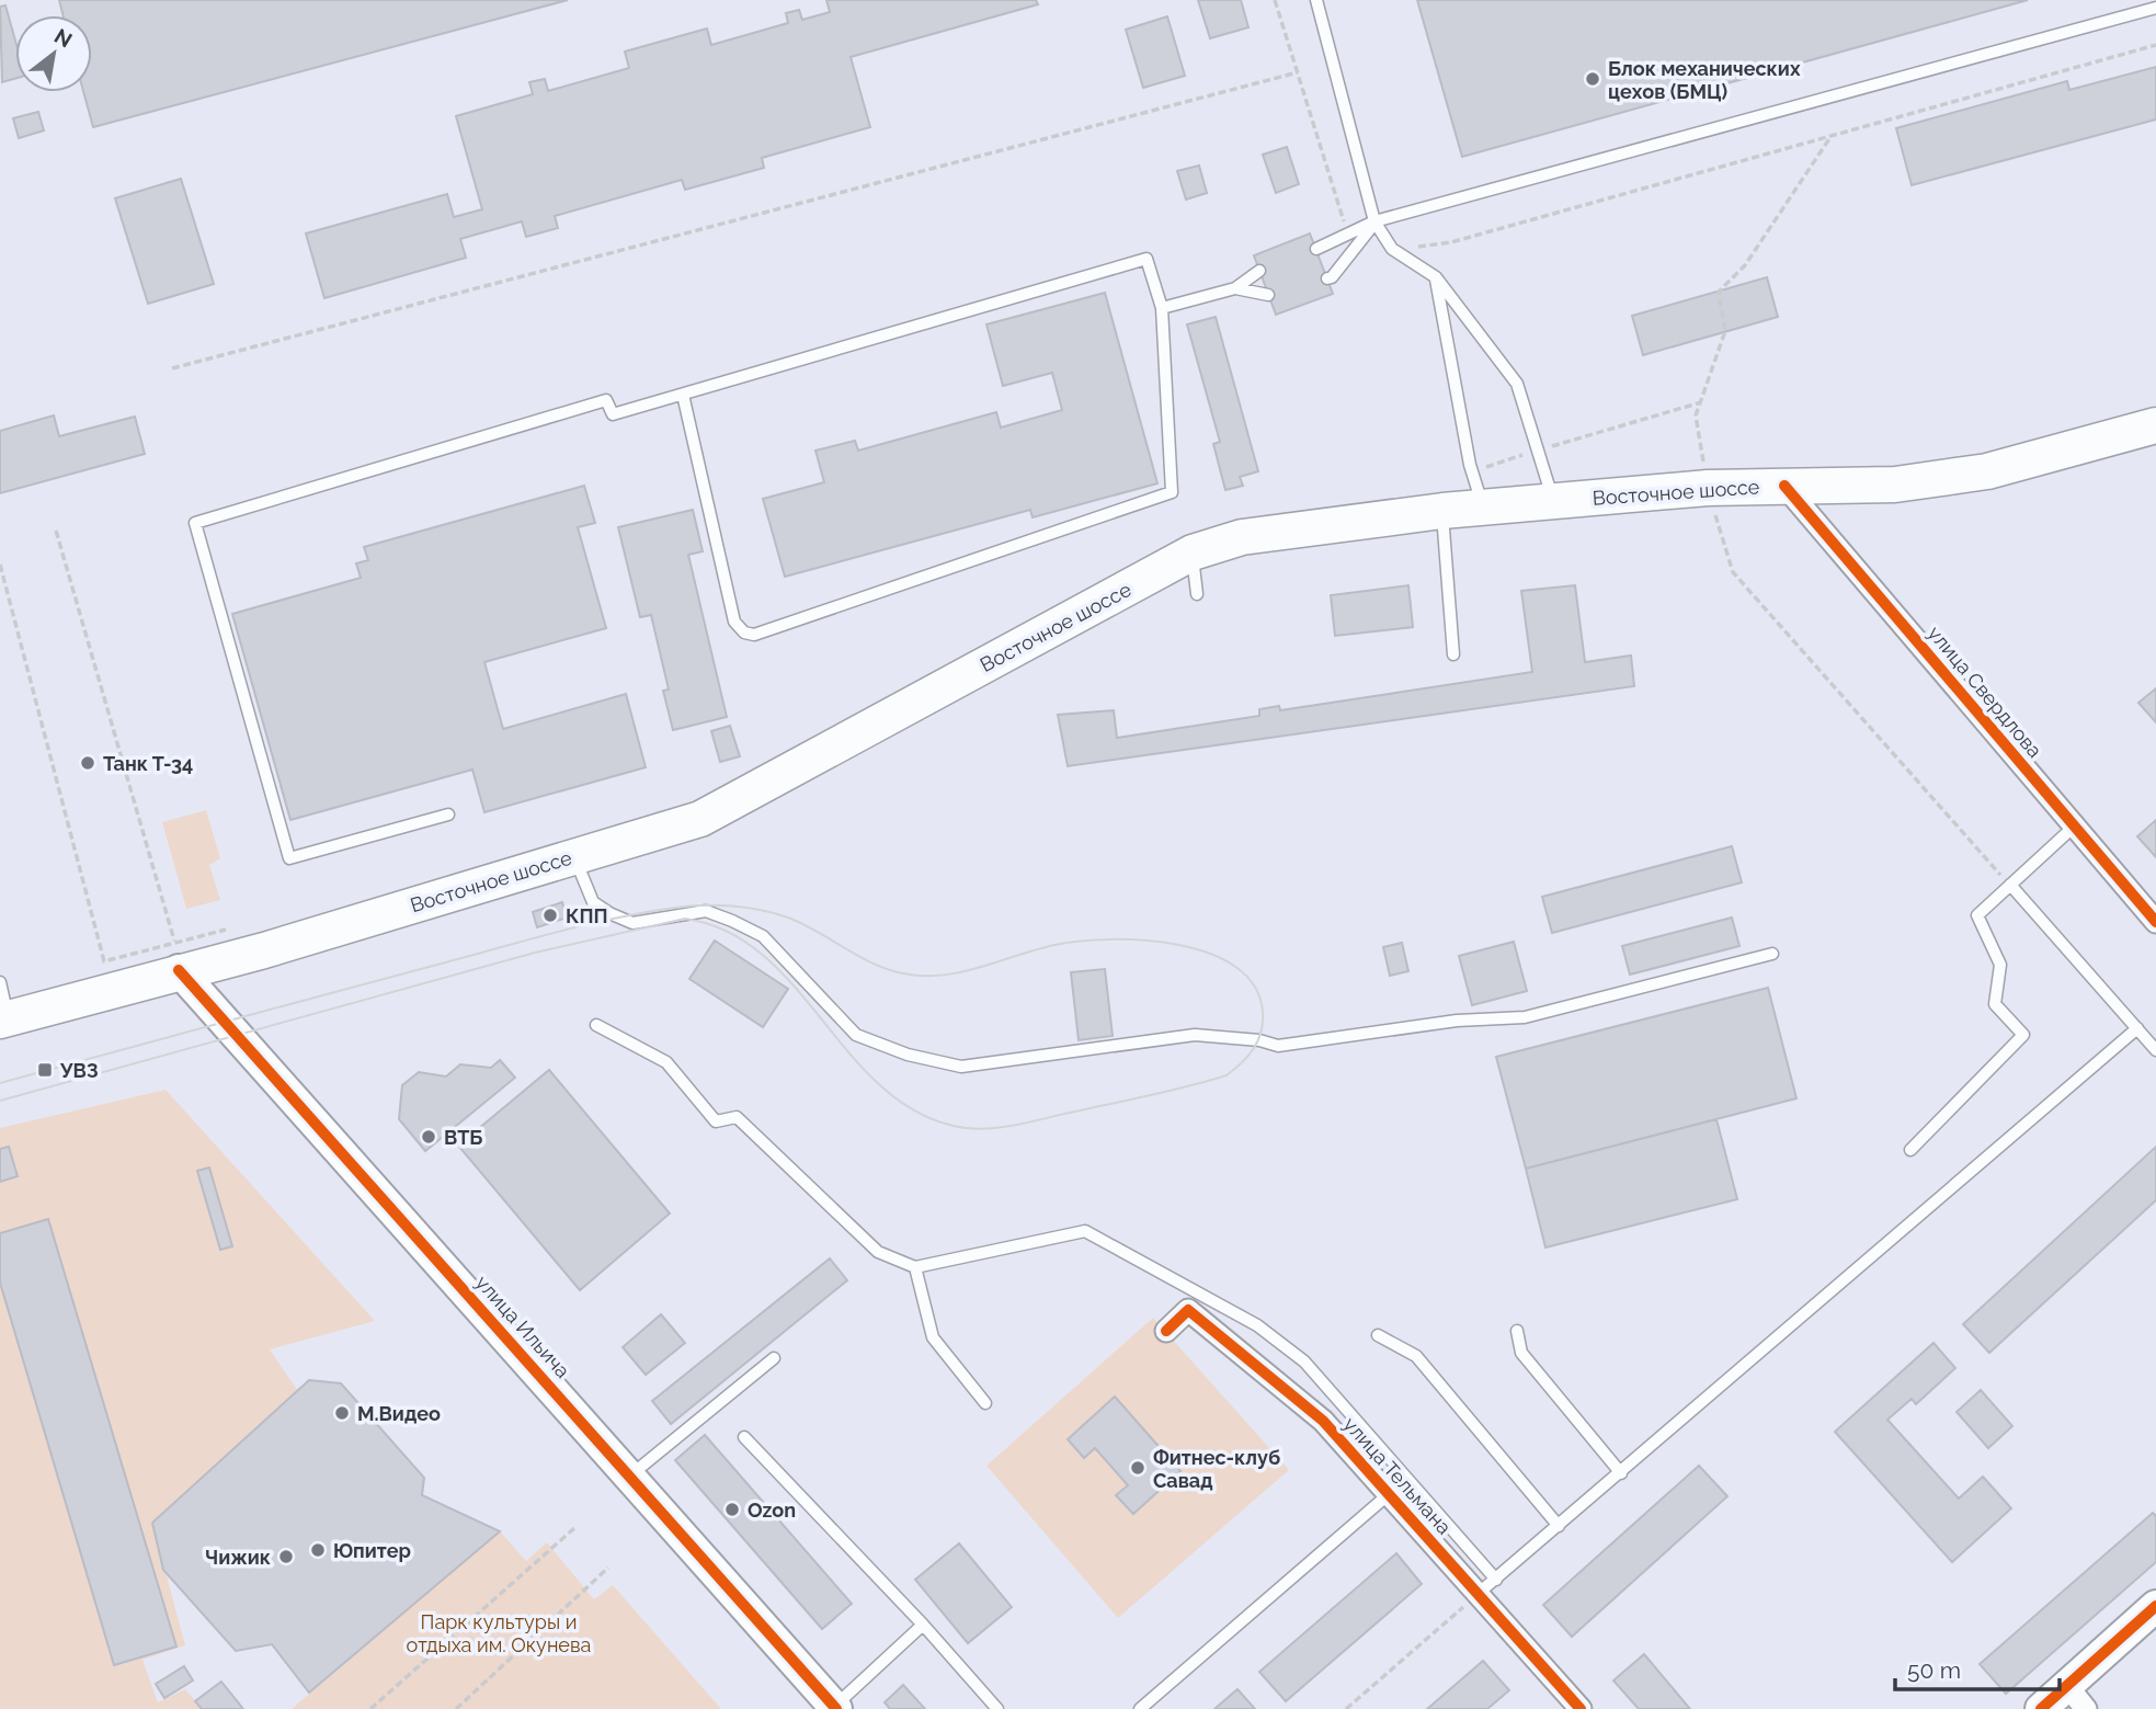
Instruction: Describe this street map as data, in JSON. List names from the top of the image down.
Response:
{
  "streets": {
    "main road": ["Восточное шоссе"],
    "street": ["улица Свердлова", "улица Ильича", "улица Тельмана"]
  },
  "crossings": [
    ["Восточное шоссе", "улица Свердлова"],
    ["Восточное шоссе", "улица Ильича"]
  ],
  "parks": ["Парк культуры и отдыха им. Окунева"],
  "places": {
    "other": [
      "Блок механических цехов (БМЦ)",
      "Танк Т-34",
      "КПП",
      "ВТБ",
      "М.Видео",
      "Фитнес-клуб Савад",
      "Ozon",
      "Юпитер",
      "Чижик"
    ],
    "transit": ["УВЗ"]
  },
  "scale_bar": "50 m",
  "north": "top right"
}
